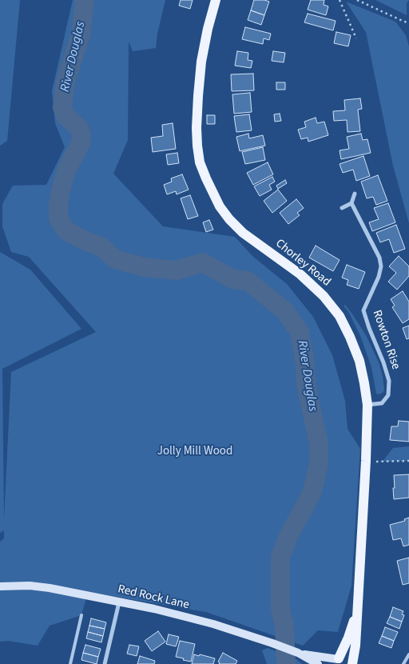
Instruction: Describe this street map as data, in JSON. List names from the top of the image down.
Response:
{
  "streets": {
    "main road": ["Chorley Road", "Red Rock Lane"],
    "street": ["Rowton Rise"]
  },
  "crossings": [
    ["Chorley Road", "Rowton Rise"],
    ["Chorley Road", "Red Rock Lane"]
  ],
  "water": ["River Douglas"],
  "parks": ["Jolly Mill Wood"]
}
